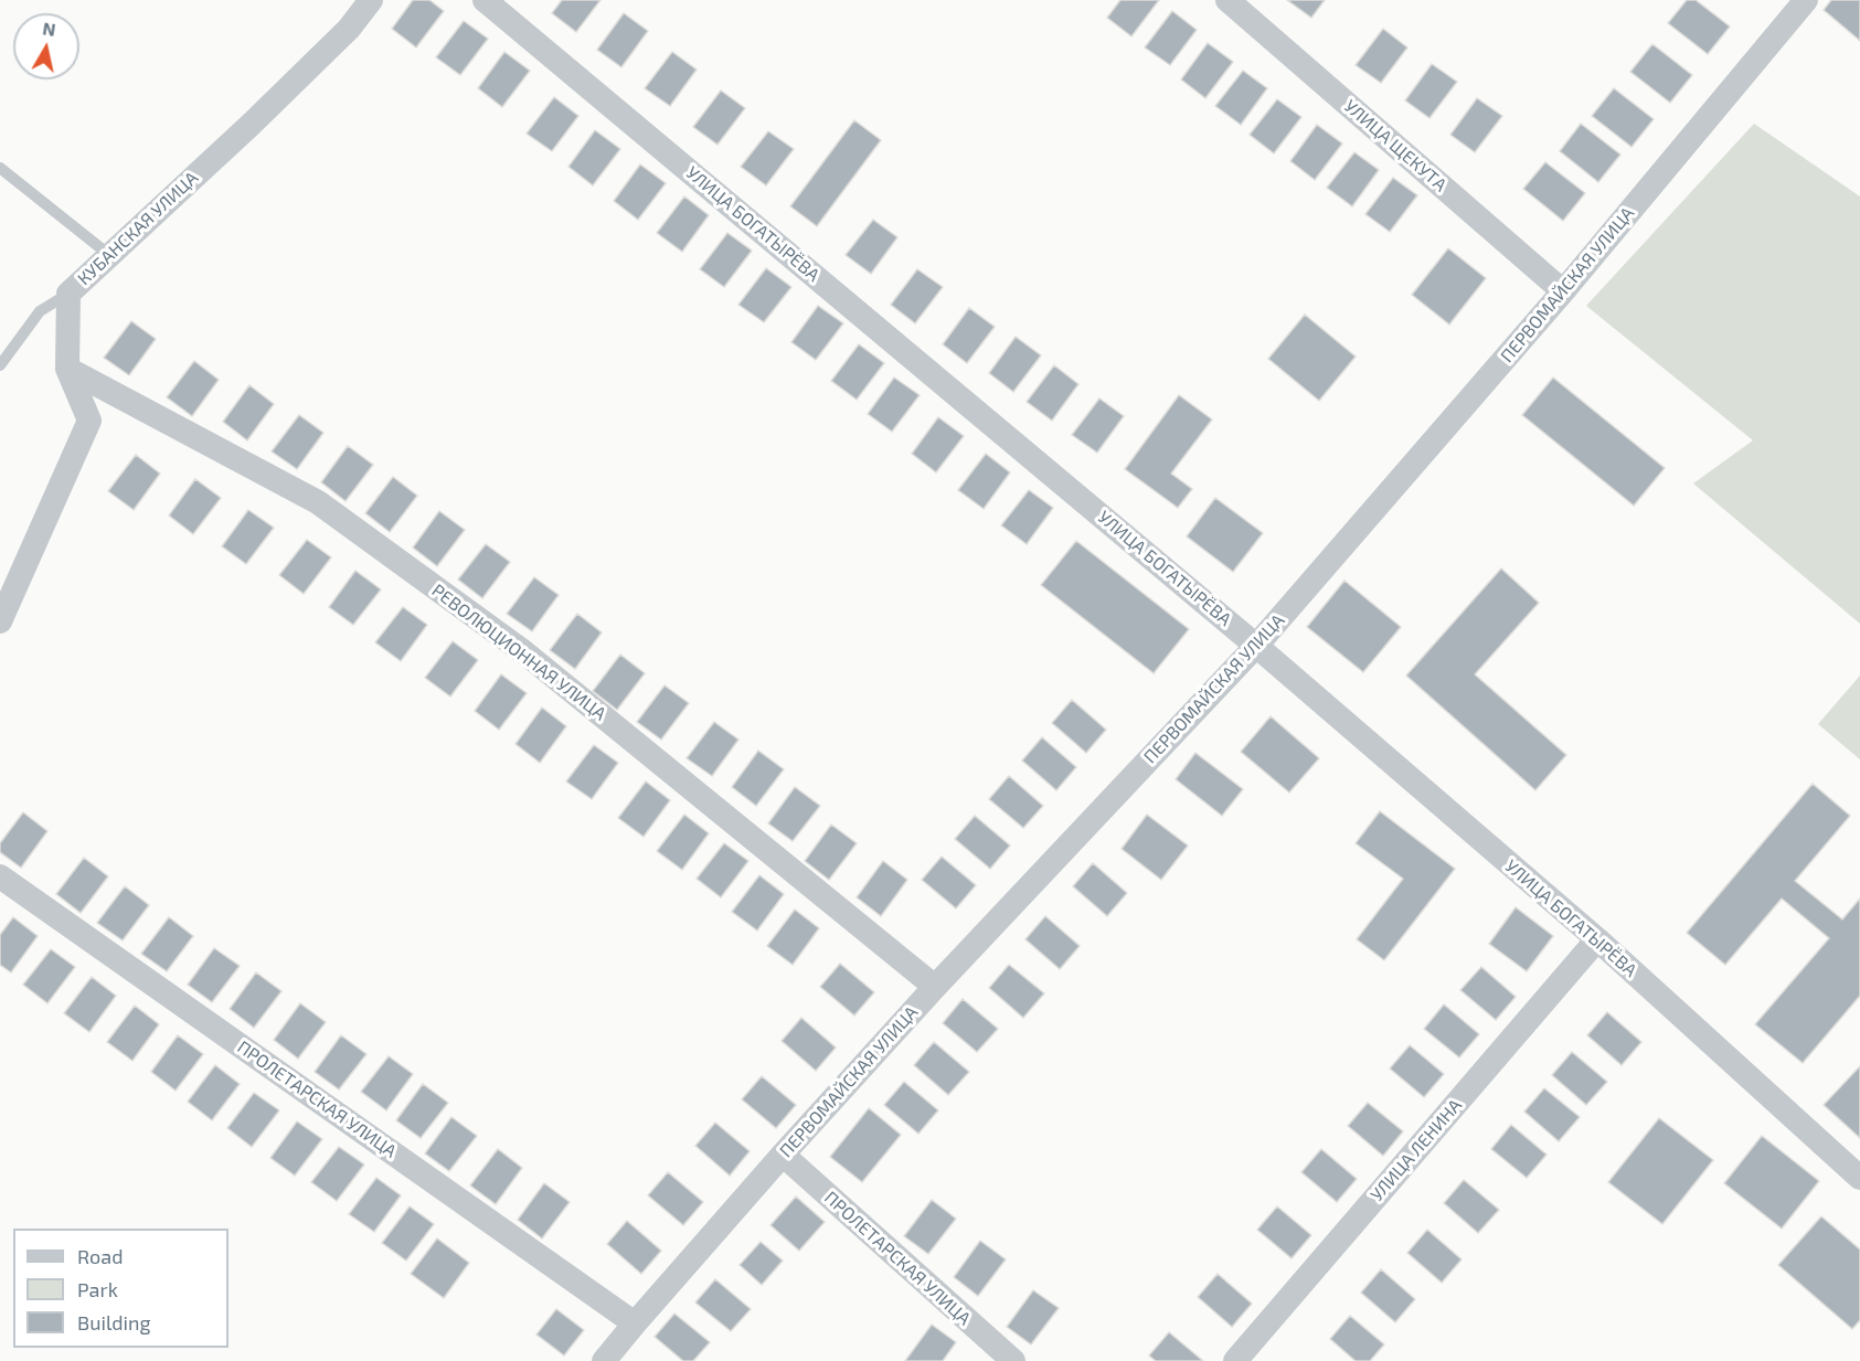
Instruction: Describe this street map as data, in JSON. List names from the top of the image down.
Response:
{
  "streets": {
    "street": [
      "УЛИЦА ЩЕКУТА",
      "УЛИЦА БОГАТЫРЁВА",
      "КУБАНСКАЯ УЛИЦА",
      "ПЕРВОМАЙСКАЯ УЛИЦА",
      "РЕВОЛЮЦИОННАЯ УЛИЦА",
      "ПРОЛЕТАРСКАЯ УЛИЦА",
      "УЛИЦА ЛЕНИНА"
    ]
  },
  "crossings": [
    ["УЛИЦА ЩЕКУТА", "ПЕРВОМАЙСКАЯ УЛИЦА"],
    ["УЛИЦА БОГАТЫРЁВА", "ПЕРВОМАЙСКАЯ УЛИЦА"],
    ["УЛИЦА БОГАТЫРЁВА", "УЛИЦА ЛЕНИНА"],
    ["КУБАНСКАЯ УЛИЦА", "РЕВОЛЮЦИОННАЯ УЛИЦА"],
    ["ПЕРВОМАЙСКАЯ УЛИЦА", "РЕВОЛЮЦИОННАЯ УЛИЦА"],
    ["ПЕРВОМАЙСКАЯ УЛИЦА", "ПРОЛЕТАРСКАЯ УЛИЦА"]
  ],
  "legend": ["Road", "Park", "Building"],
  "north": "top"
}
